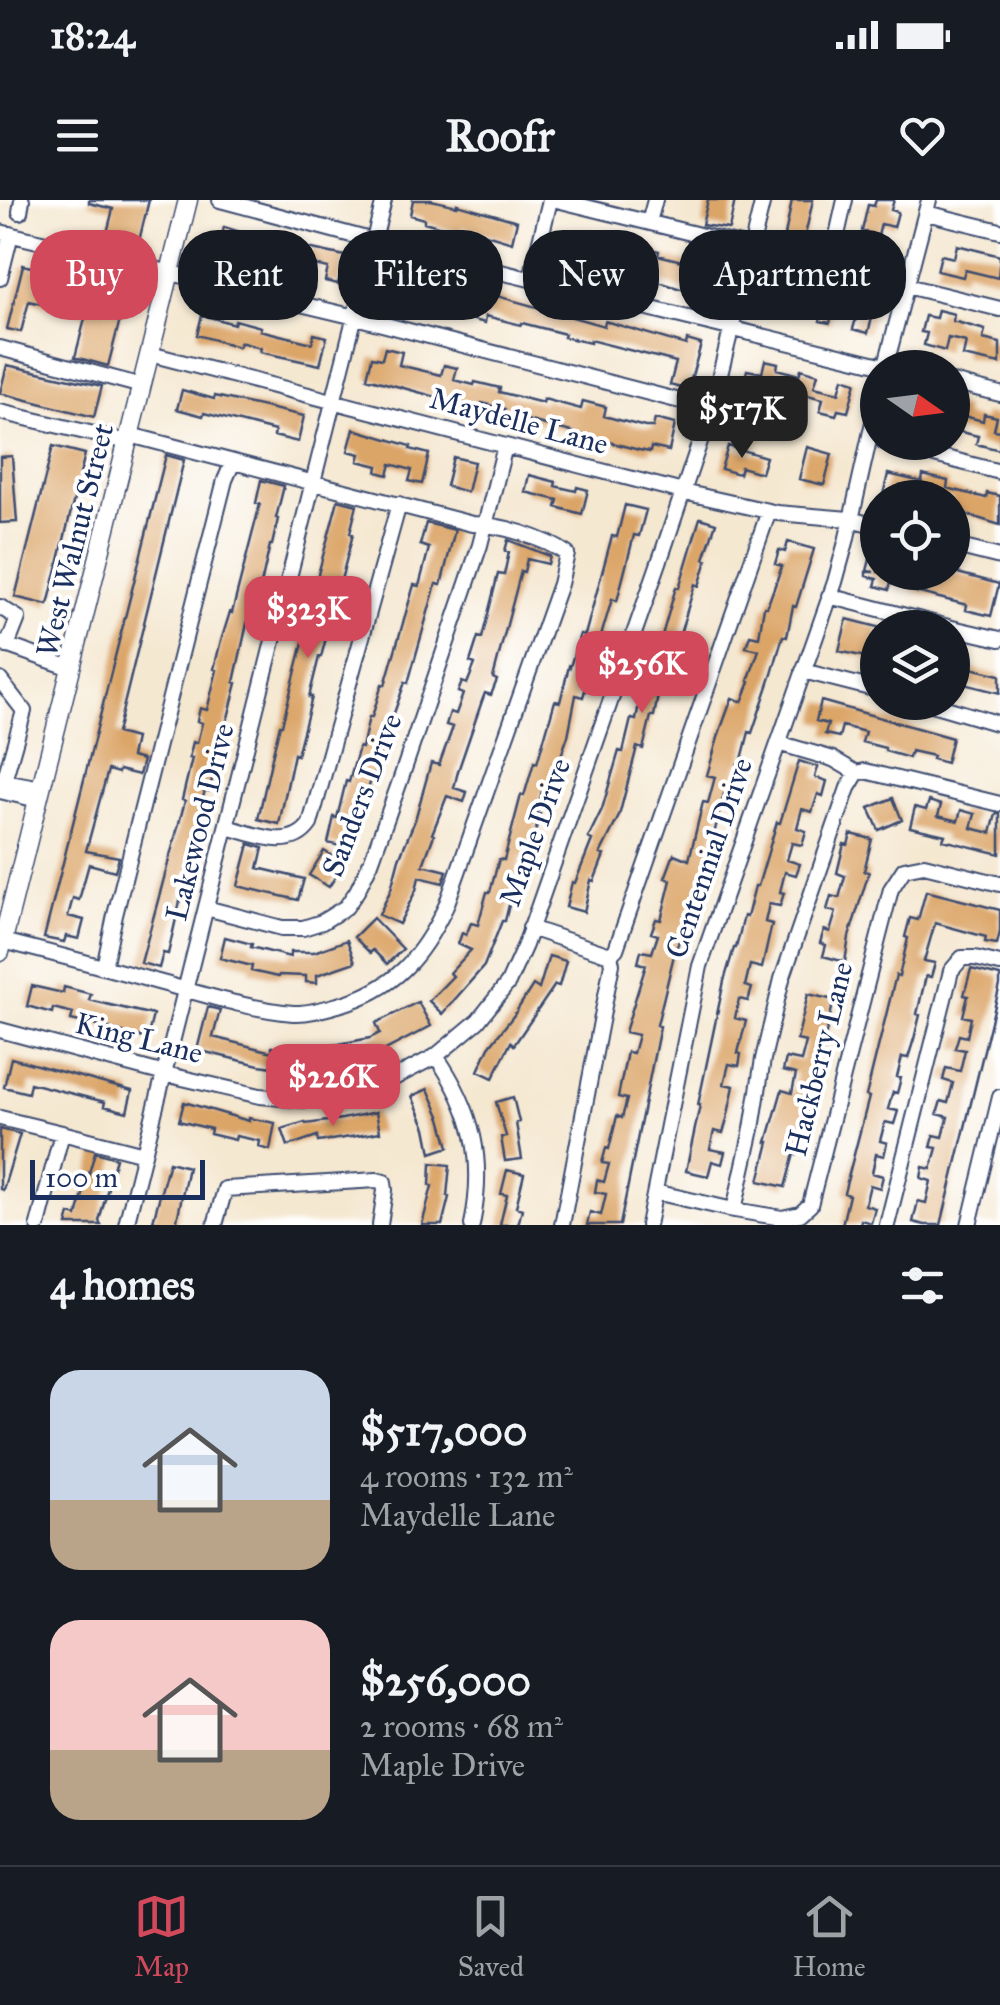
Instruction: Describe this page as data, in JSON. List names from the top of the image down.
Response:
{
  "streets": {
    "main road": ["West Walnut Street"],
    "street": [
      "Maydelle Lane",
      "Sanders Drive",
      "Lakewood Drive",
      "Maple Drive",
      "Centennial Drive",
      "King Lane",
      "Hackberry Lane"
    ]
  },
  "crossings": [
    ["Maydelle Lane", "West Walnut Street"],
    ["Maydelle Lane", "Sanders Drive"],
    ["Maydelle Lane", "Lakewood Drive"],
    ["Maydelle Lane", "Maple Drive"],
    ["Maydelle Lane", "Centennial Drive"],
    ["Sanders Drive", "Lakewood Drive"],
    ["Lakewood Drive", "King Lane"],
    ["Maple Drive", "King Lane"],
    ["Centennial Drive", "Hackberry Lane"]
  ],
  "scale_bar": "100 m",
  "north": "right",
  "page": {
    "status": "18:24",
    "header": "Roofr",
    "chip": [
      "Buy",
      "Rent",
      "Filters",
      "New",
      "Apartment"
    ],
    "price": [
      "$517K",
      "$323K",
      "$256K",
      "$226K"
    ],
    "scale": "100 m",
    "heading": "4 homes",
    "list": [
      {
        "name": "$517,000",
        "note": "4 rooms · 132 m² · Maydelle Lane"
      },
      {
        "name": "$256,000",
        "note": "2 rooms · 68 m² · Maple Drive"
      }
    ],
    "tabs": ["Map", "Saved", "Home"]
  }
}
